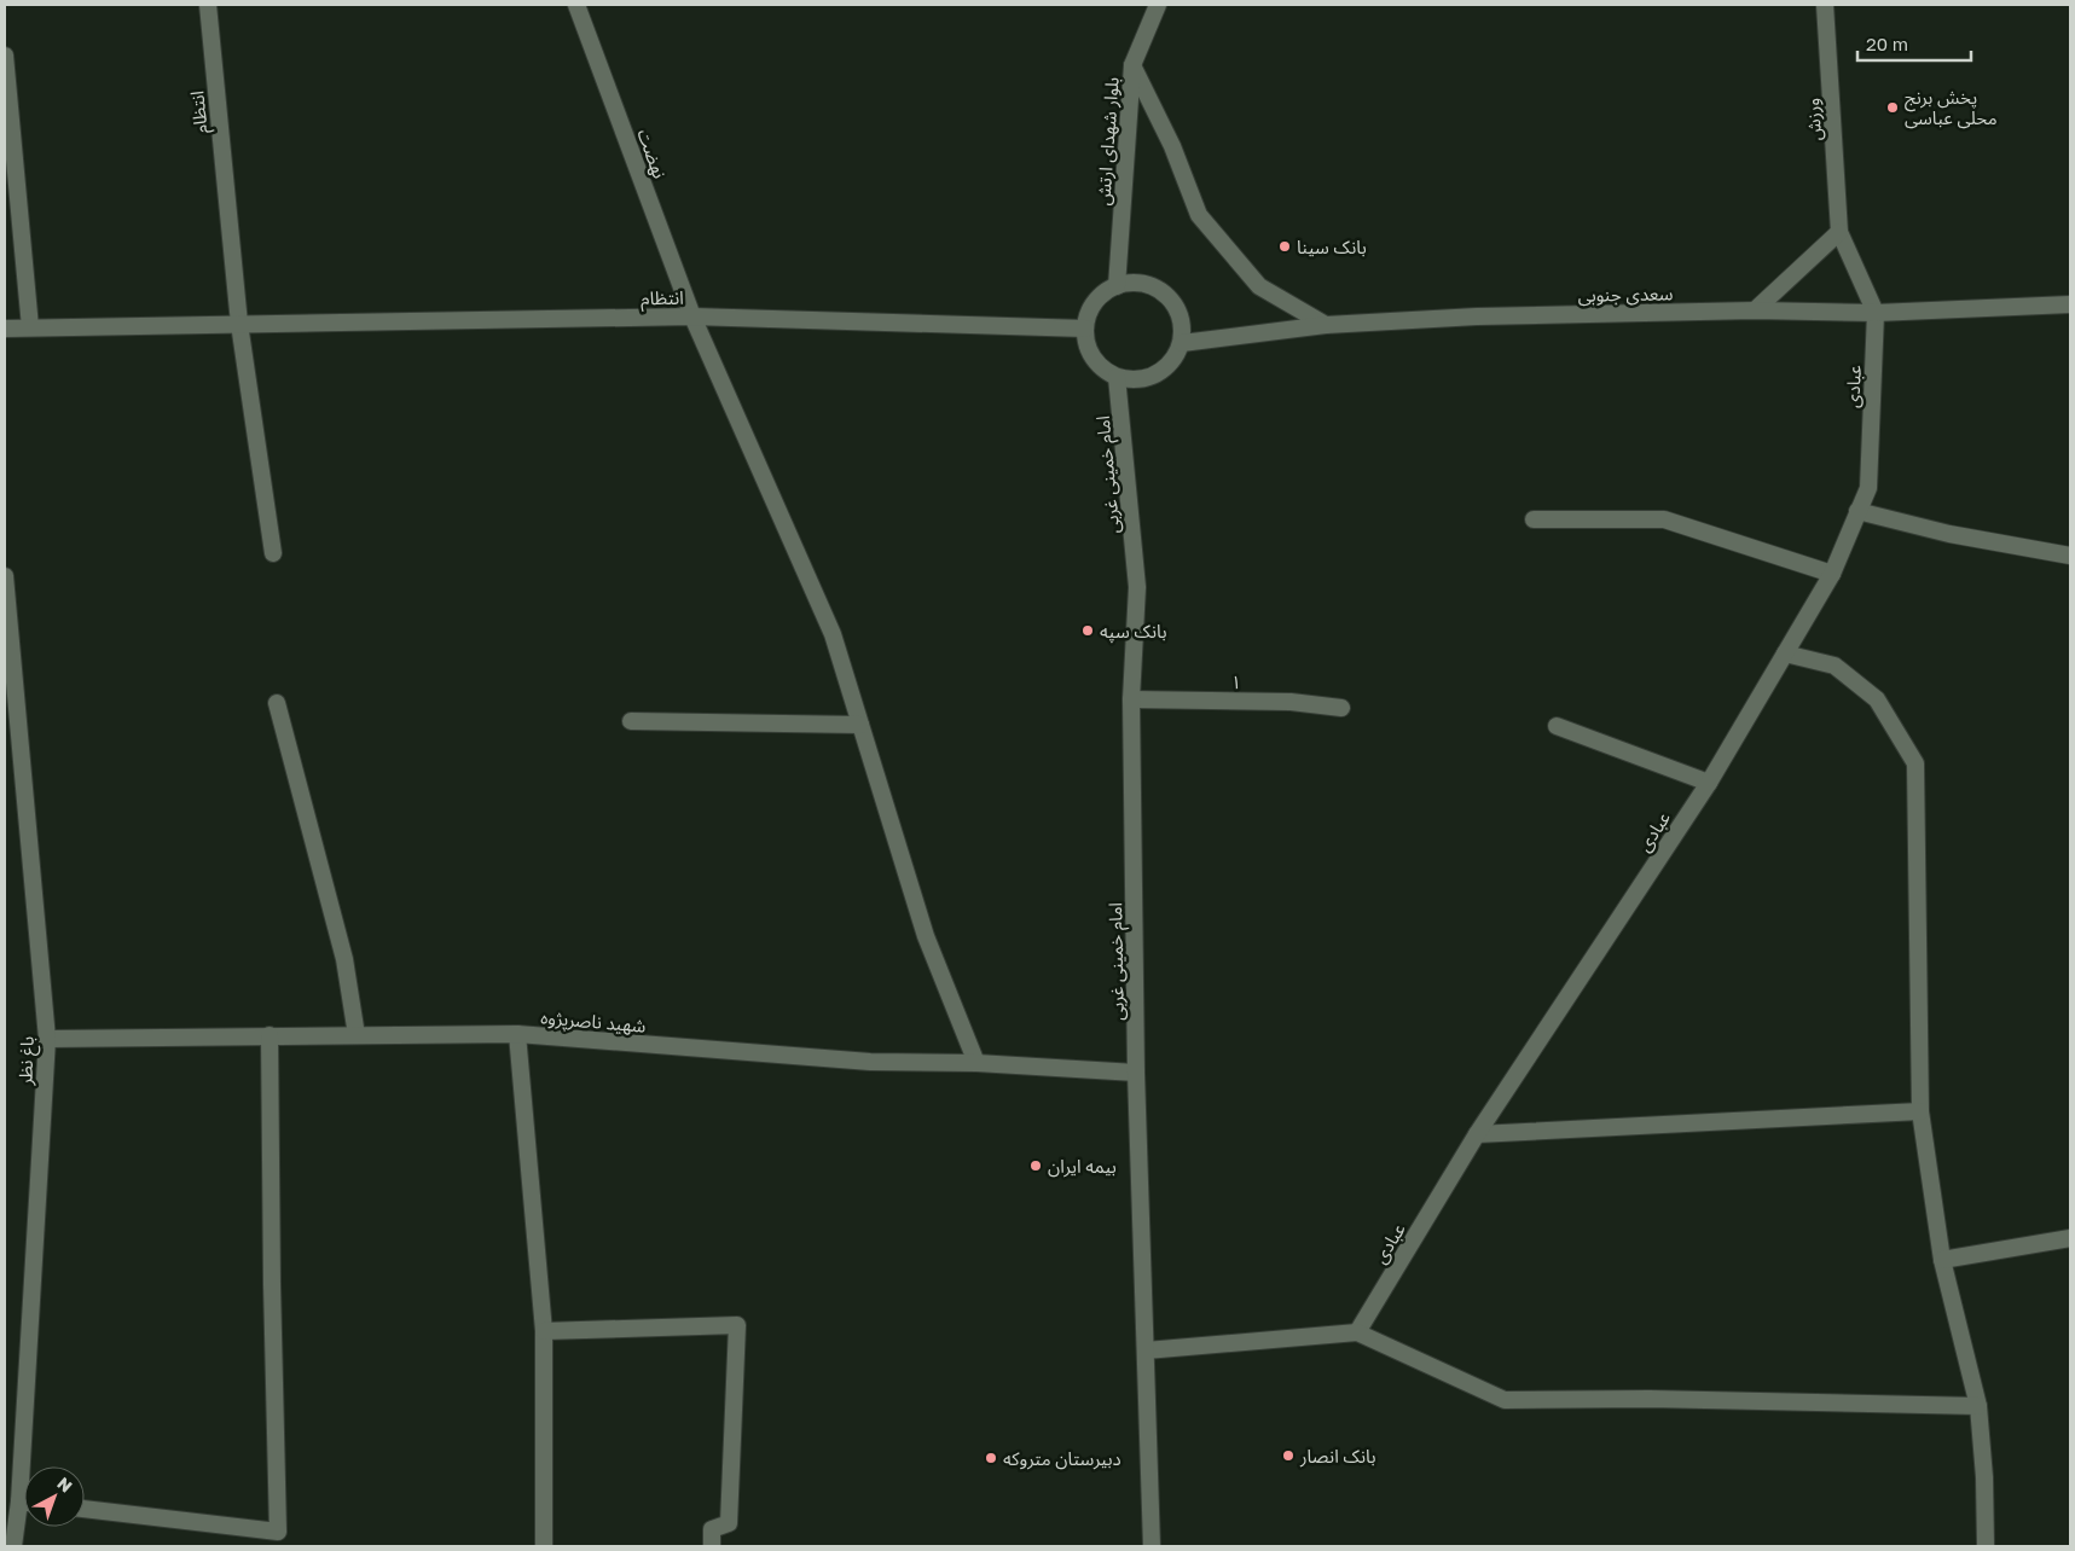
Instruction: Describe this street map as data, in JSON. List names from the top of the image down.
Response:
{
  "streets": {
    "street": [
      "انتظام",
      "ورزش",
      "بلوار شهدای ارتش",
      "نهضت",
      "سعدی جنوبی",
      "عبادی",
      "امام خمینی غربی",
      "۱",
      "شهید ناصرپژوه",
      "باغ نظر"
    ]
  },
  "crossings": [
    ["انتظام", "بلوار شهدای ارتش"],
    ["انتظام", "نهضت"],
    ["انتظام", "سعدی جنوبی"],
    ["انتظام", "امام خمینی غربی"],
    ["ورزش", "سعدی جنوبی"],
    ["ورزش", "عبادی"],
    ["بلوار شهدای ارتش", "سعدی جنوبی"],
    ["بلوار شهدای ارتش", "امام خمینی غربی"],
    ["نهضت", "شهید ناصرپژوه"],
    ["سعدی جنوبی", "عبادی"],
    ["سعدی جنوبی", "امام خمینی غربی"],
    ["امام خمینی غربی", "۱"],
    ["امام خمینی غربی", "شهید ناصرپژوه"],
    ["شهید ناصرپژوه", "باغ نظر"]
  ],
  "places": [
    "پخش برنج محلی عباسی",
    "بانک سینا",
    "بانک سپه",
    "بیمه ایران",
    "بانک انصار",
    "دبیرستان متروکه"
  ],
  "scale_bar": "20 m",
  "north": "top right"
}
